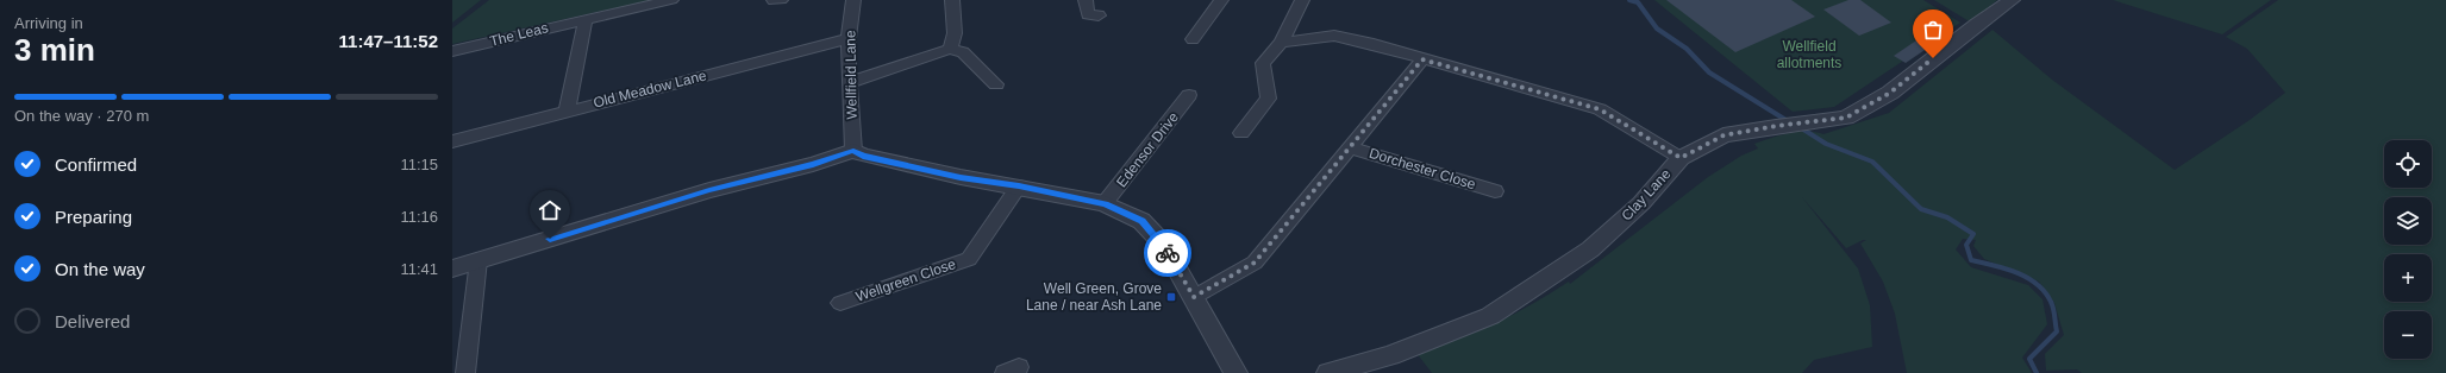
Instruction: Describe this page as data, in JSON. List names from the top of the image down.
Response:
{
  "streets": {
    "street": [
      "The Leas",
      "Wellfield Lane",
      "Old Meadow Lane",
      "Edensor Drive",
      "Dorchester Close",
      "Clay Lane",
      "Wellgreen Close"
    ]
  },
  "crossings": [
    ["Wellfield Lane", "Old Meadow Lane"]
  ],
  "parks": ["Wellfield allotments"],
  "places": {
    "transit": ["Well Green, Grove Lane / near Ash Lane"]
  },
  "page": {
    "heading": ["3 min", "Arriving in", "11:47–11:52"],
    "bar": "On the way · 270 m",
    "list": [
      ["Confirmed", "11:15"],
      ["Preparing", "11:16"],
      ["On the way", "11:41"],
      "Delivered"
    ],
    "map_buttons": ["+", "−"]
  }
}
